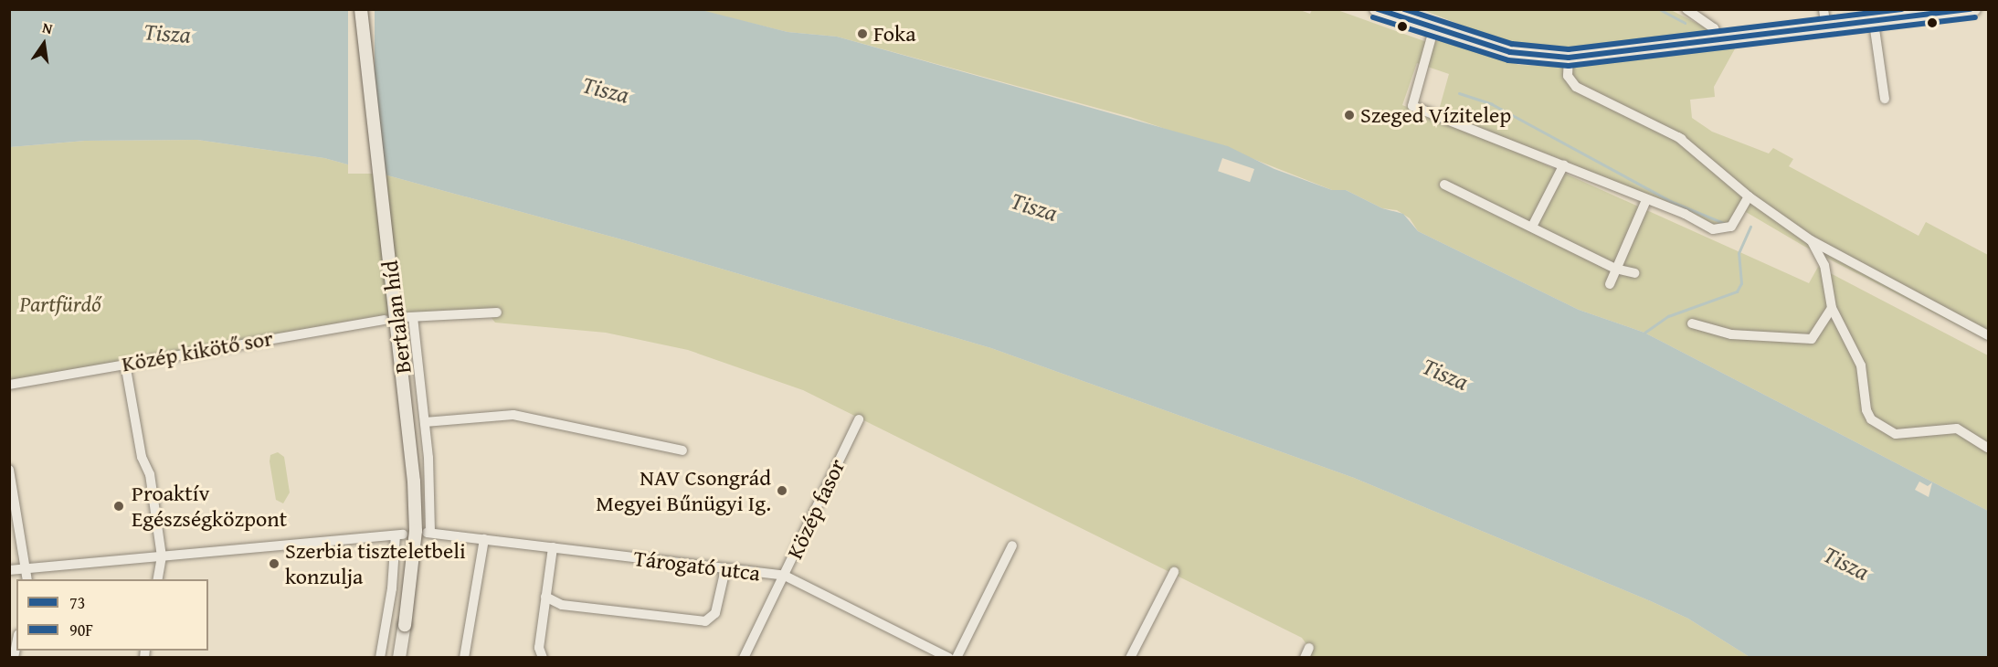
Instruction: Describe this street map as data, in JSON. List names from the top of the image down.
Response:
{
  "streets": {
    "main road": ["Bertalan híd"],
    "street": ["Közép kikötő sor", "Közép fasor", "Tárogató utca"]
  },
  "crossings": [
    ["Közép fasor", "Tárogató utca"]
  ],
  "water": ["Tisza"],
  "parks": ["Partfürdő"],
  "places": [
    "Foka",
    "Szeged Vízitelep",
    "NAV Csongrád Megyei Bűnügyi Ig.",
    "Proaktív Egészségközpont",
    "Szerbia tiszteletbeli konzulja"
  ],
  "lines": ["transit line 73", "transit line 90F"],
  "legend": ["73", "90F"],
  "north": "top"
}
